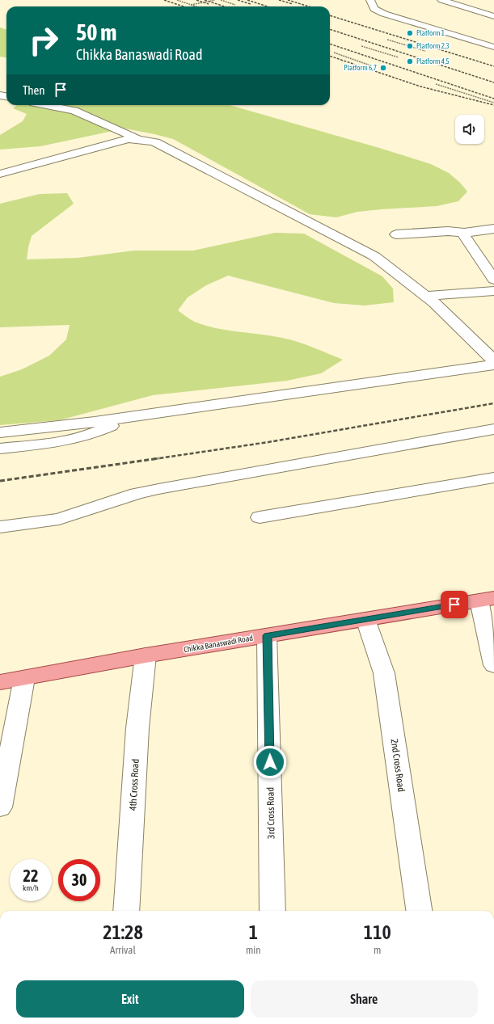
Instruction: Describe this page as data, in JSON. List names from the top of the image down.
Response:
{
  "streets": {
    "main road": ["Chikka Banaswadi Road"],
    "street": ["2nd Cross Road", "4th Cross Road", "3rd Cross Road"]
  },
  "crossings": [
    ["Chikka Banaswadi Road", "2nd Cross Road"],
    ["Chikka Banaswadi Road", "4th Cross Road"],
    ["Chikka Banaswadi Road", "3rd Cross Road"]
  ],
  "places": [
    "Platform 1",
    "Platform 2,3",
    "Platform 4,5",
    "Platform 6,7"
  ],
  "page": {
    "turn": ["50 m", "Chikka Banaswadi Road"],
    "then": "Then",
    "speed": "22 km/h",
    "limit": "30",
    "eta": [
      "21:28",
      "Arrival",
      "1",
      "min",
      "110",
      "m"
    ],
    "buttons": ["Exit", "Share"]
  }
}
